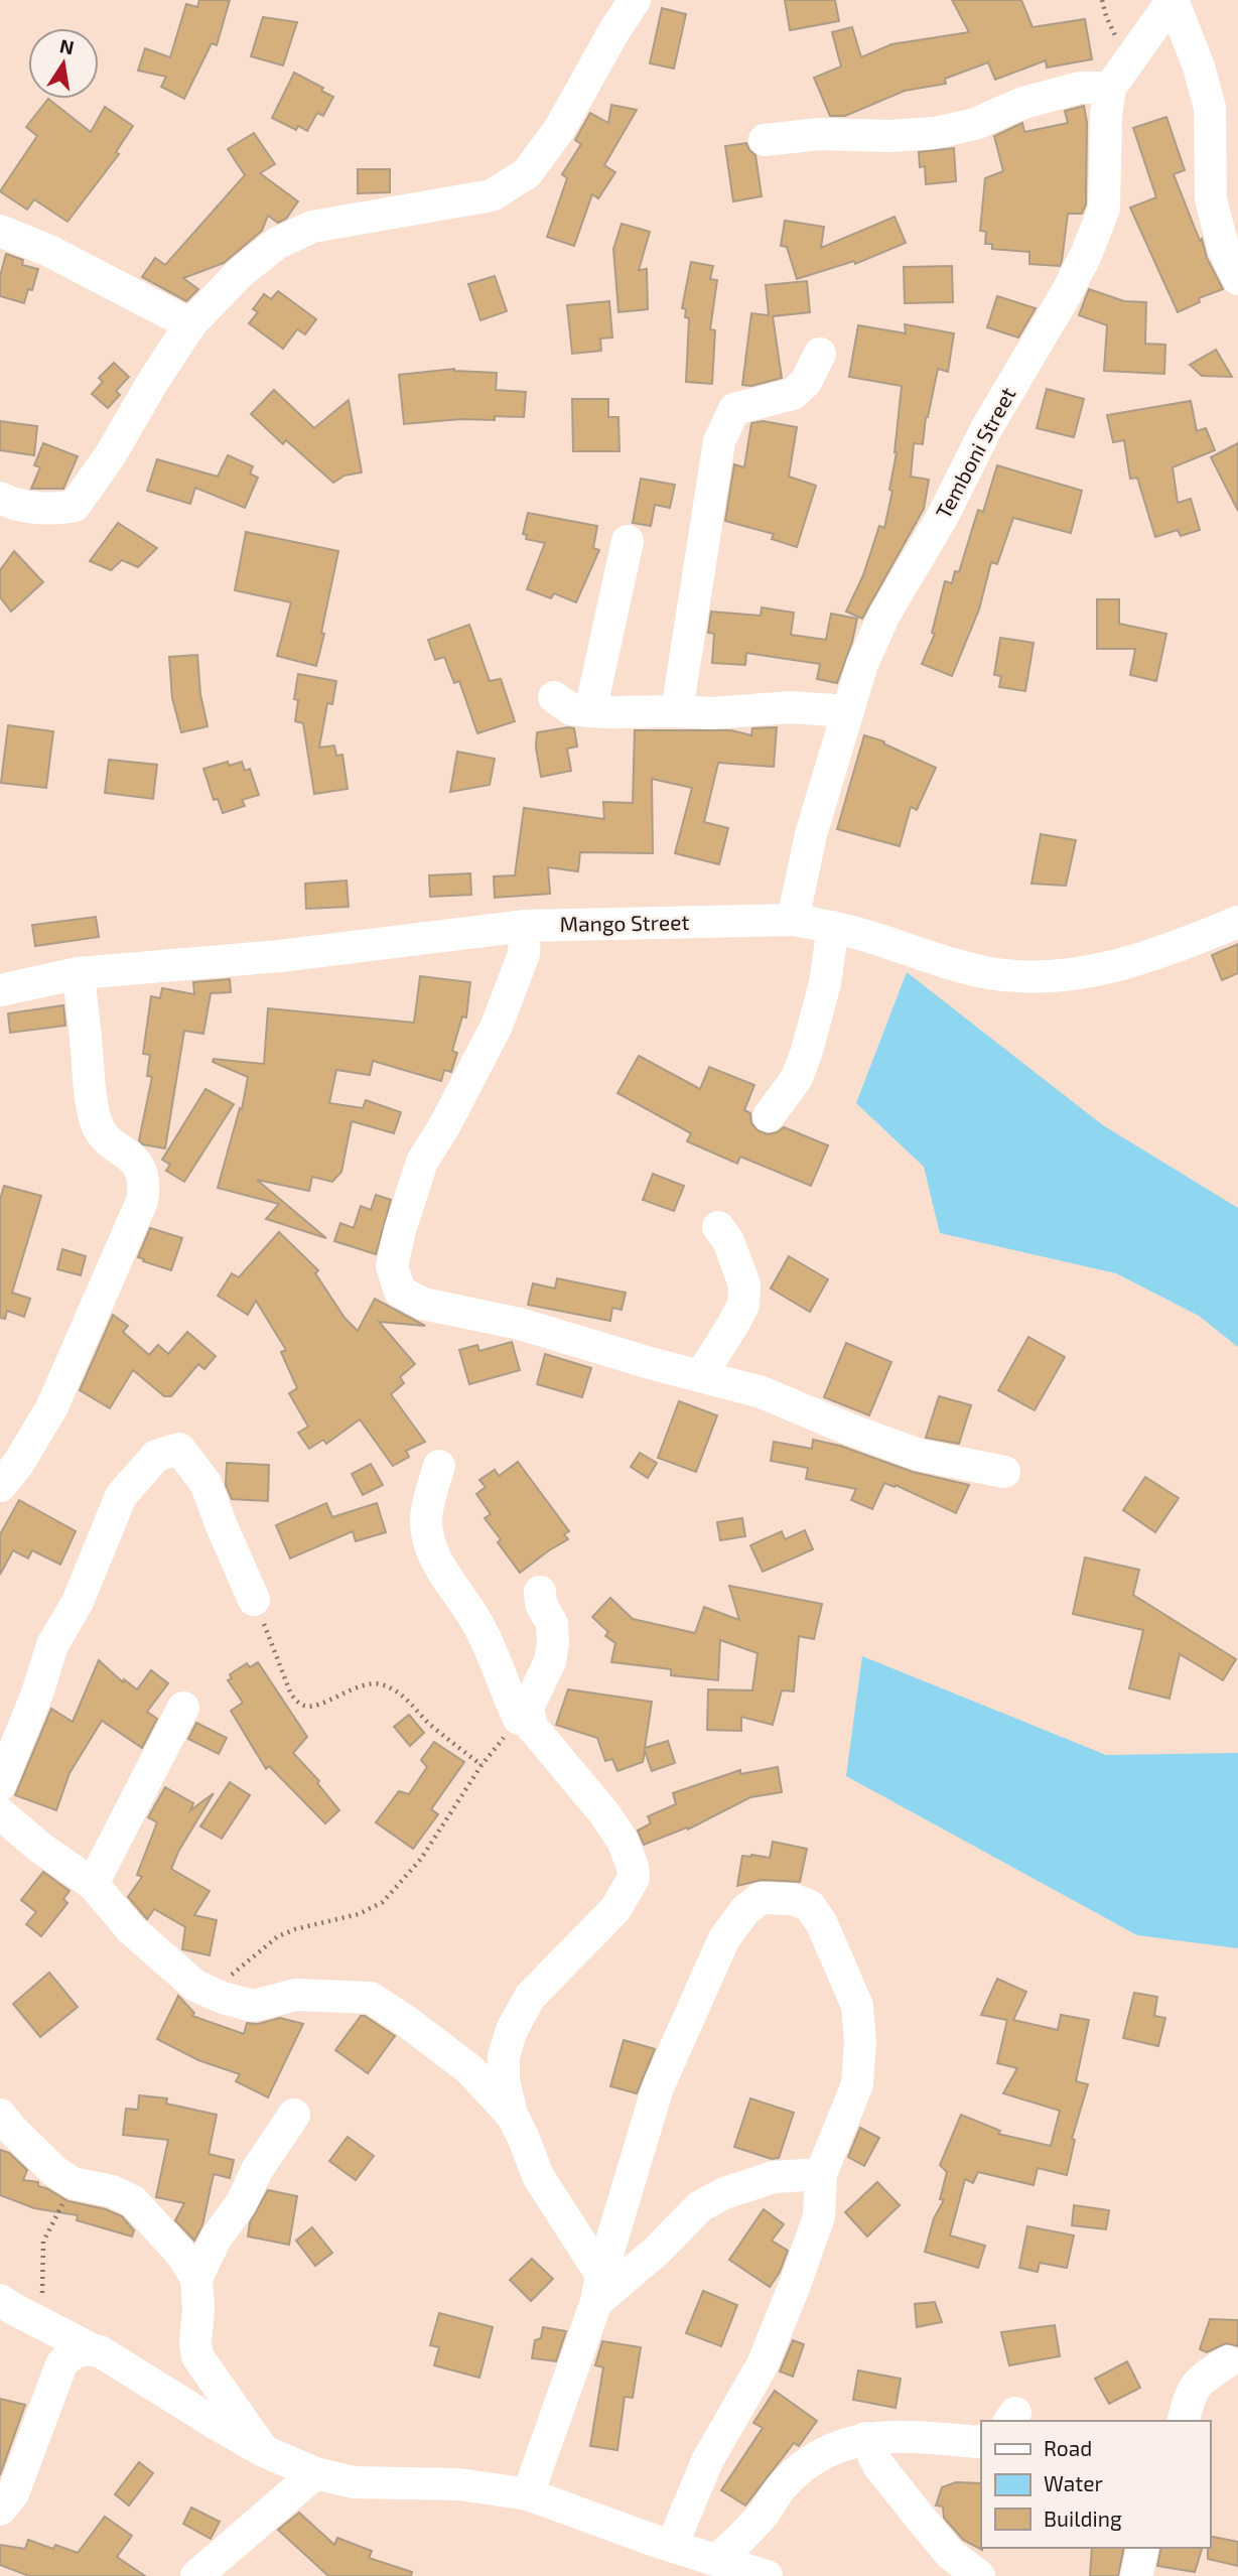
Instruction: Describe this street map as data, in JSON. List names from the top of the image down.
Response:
{
  "streets": {
    "street": ["Temboni Street", "Mango Street"]
  },
  "crossings": [
    ["Temboni Street", "Mango Street"]
  ],
  "legend": ["Road", "Water", "Building"],
  "north": "top"
}
